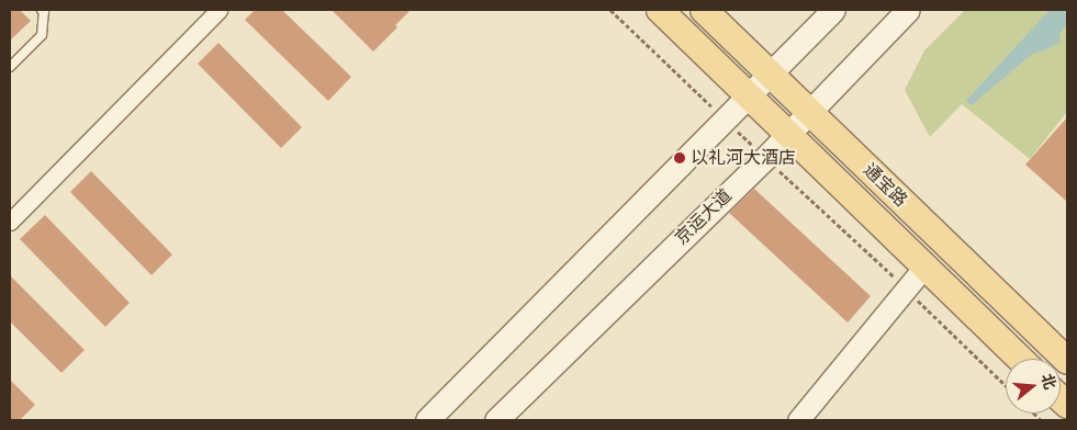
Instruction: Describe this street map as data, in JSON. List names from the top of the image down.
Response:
{
  "streets": {
    "main road": ["通宝路", "京运大道"]
  },
  "crossings": [
    ["通宝路", "京运大道"]
  ],
  "places": ["以礼河大酒店"],
  "north": "right"
}
